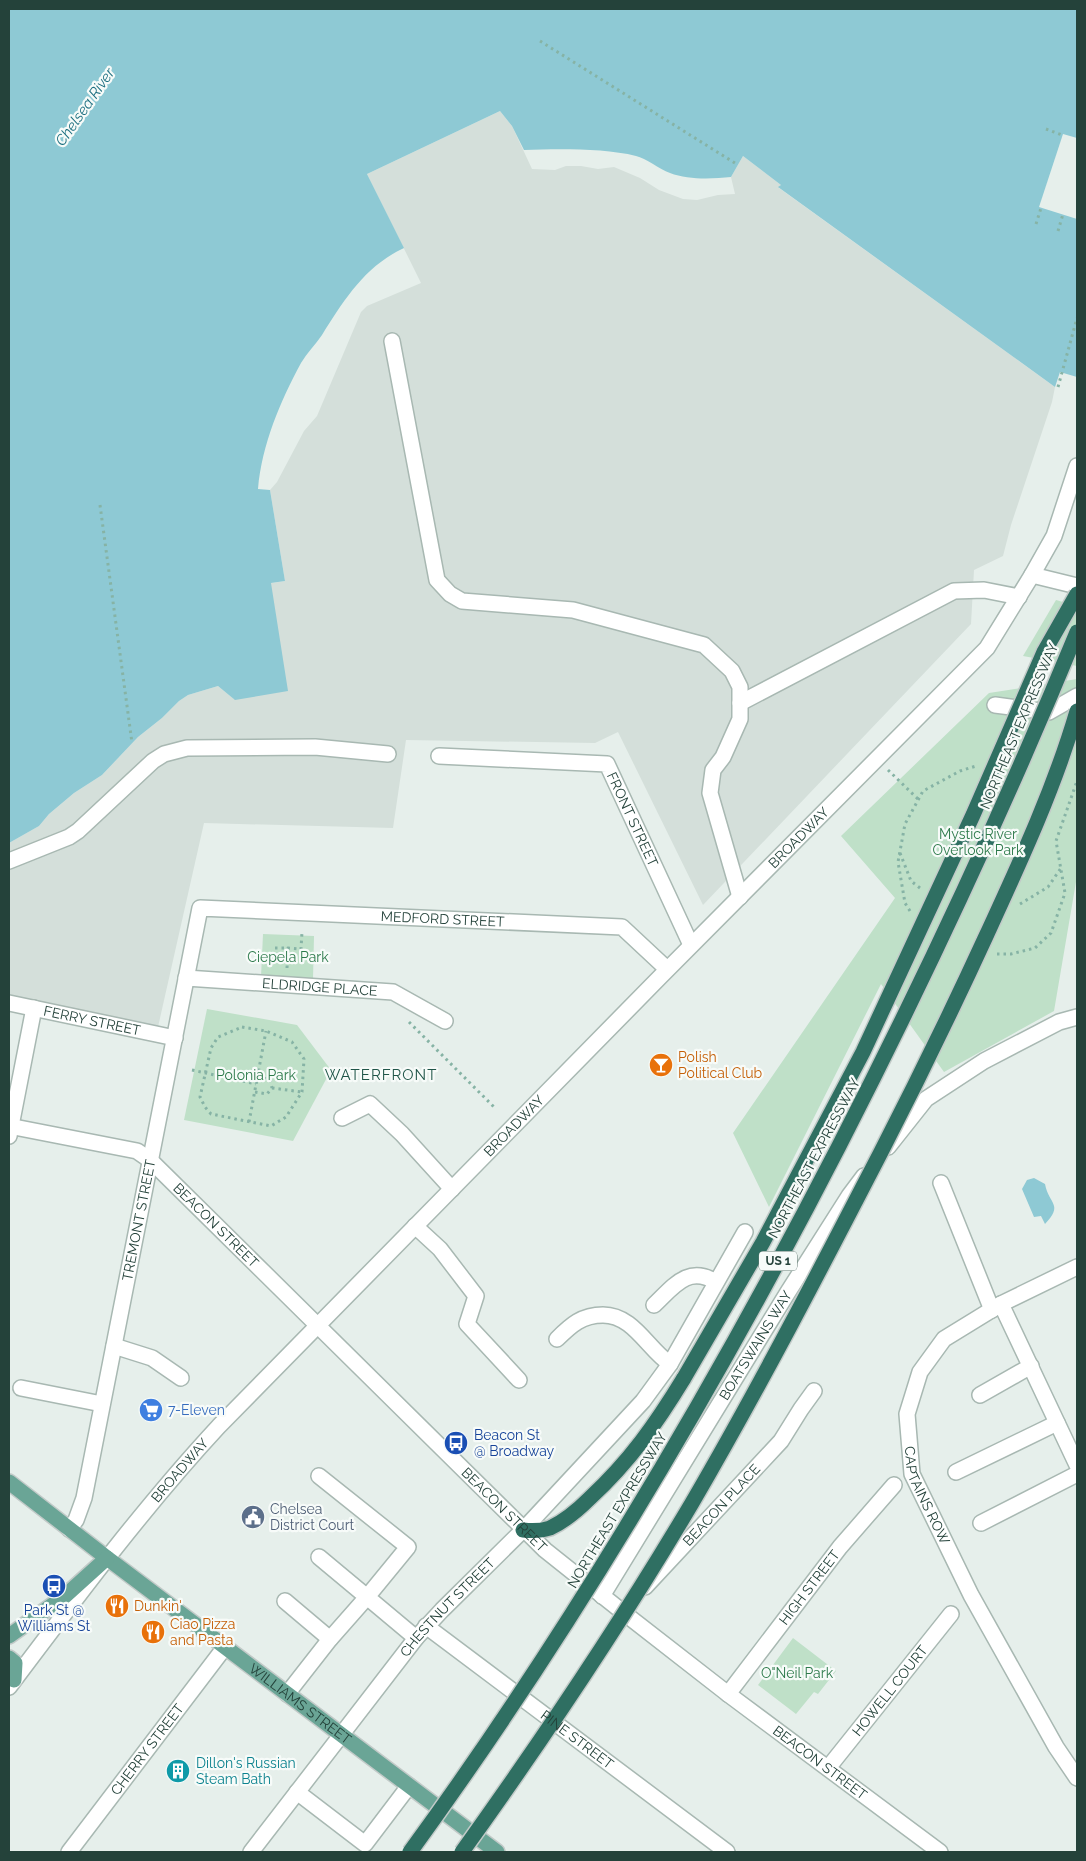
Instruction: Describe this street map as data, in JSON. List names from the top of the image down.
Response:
{
  "streets": {
    "highway": ["NORTHEAST EXPRESSWAY", "US 1"],
    "main road": ["WILLIAMS STREET"],
    "street": [
      "FRONT STREET",
      "BROADWAY",
      "MEDFORD STREET",
      "ELDRIDGE PLACE",
      "FERRY STREET",
      "TREMONT STREET",
      "BEACON STREET",
      "BOATSWAINS WAY",
      "CAPTAINS ROW",
      "BEACON PLACE",
      "HIGH STREET",
      "CHESTNUT STREET",
      "HOWELL COURT",
      "PINE STREET",
      "CHERRY STREET"
    ]
  },
  "crossings": [
    ["FRONT STREET", "BROADWAY"],
    ["BROADWAY", "MEDFORD STREET"],
    ["BROADWAY", "BEACON STREET"],
    ["BROADWAY", "WILLIAMS STREET"],
    ["MEDFORD STREET", "TREMONT STREET"],
    ["ELDRIDGE PLACE", "TREMONT STREET"],
    ["FERRY STREET", "TREMONT STREET"],
    ["TREMONT STREET", "BEACON STREET"],
    ["TREMONT STREET", "WILLIAMS STREET"],
    ["BEACON STREET", "BOATSWAINS WAY"],
    ["BEACON STREET", "BEACON PLACE"],
    ["BEACON STREET", "HIGH STREET"],
    ["BEACON STREET", "CHESTNUT STREET"],
    ["BEACON STREET", "HOWELL COURT"],
    ["CHESTNUT STREET", "WILLIAMS STREET"],
    ["CHESTNUT STREET", "PINE STREET"],
    ["WILLIAMS STREET", "CHERRY STREET"]
  ],
  "districts": ["WATERFRONT"],
  "water": ["Chelsea River"],
  "parks": [
    "Mystic River Overlook Park",
    "Ciepela Park",
    "Polonia Park",
    "O\"Neil Park"
  ],
  "places": {
    "bar": ["Polish Political Club"],
    "supermarket": ["7-Eleven"],
    "bus stop": ["Beacon St @ Broadway", "Park St @ Williams St"],
    "public building": ["Chelsea District Court"],
    "restaurant": ["Dunkin'", "Ciao Pizza and Pasta"],
    "building": ["Dillon's Russian Steam Bath"]
  }
}
